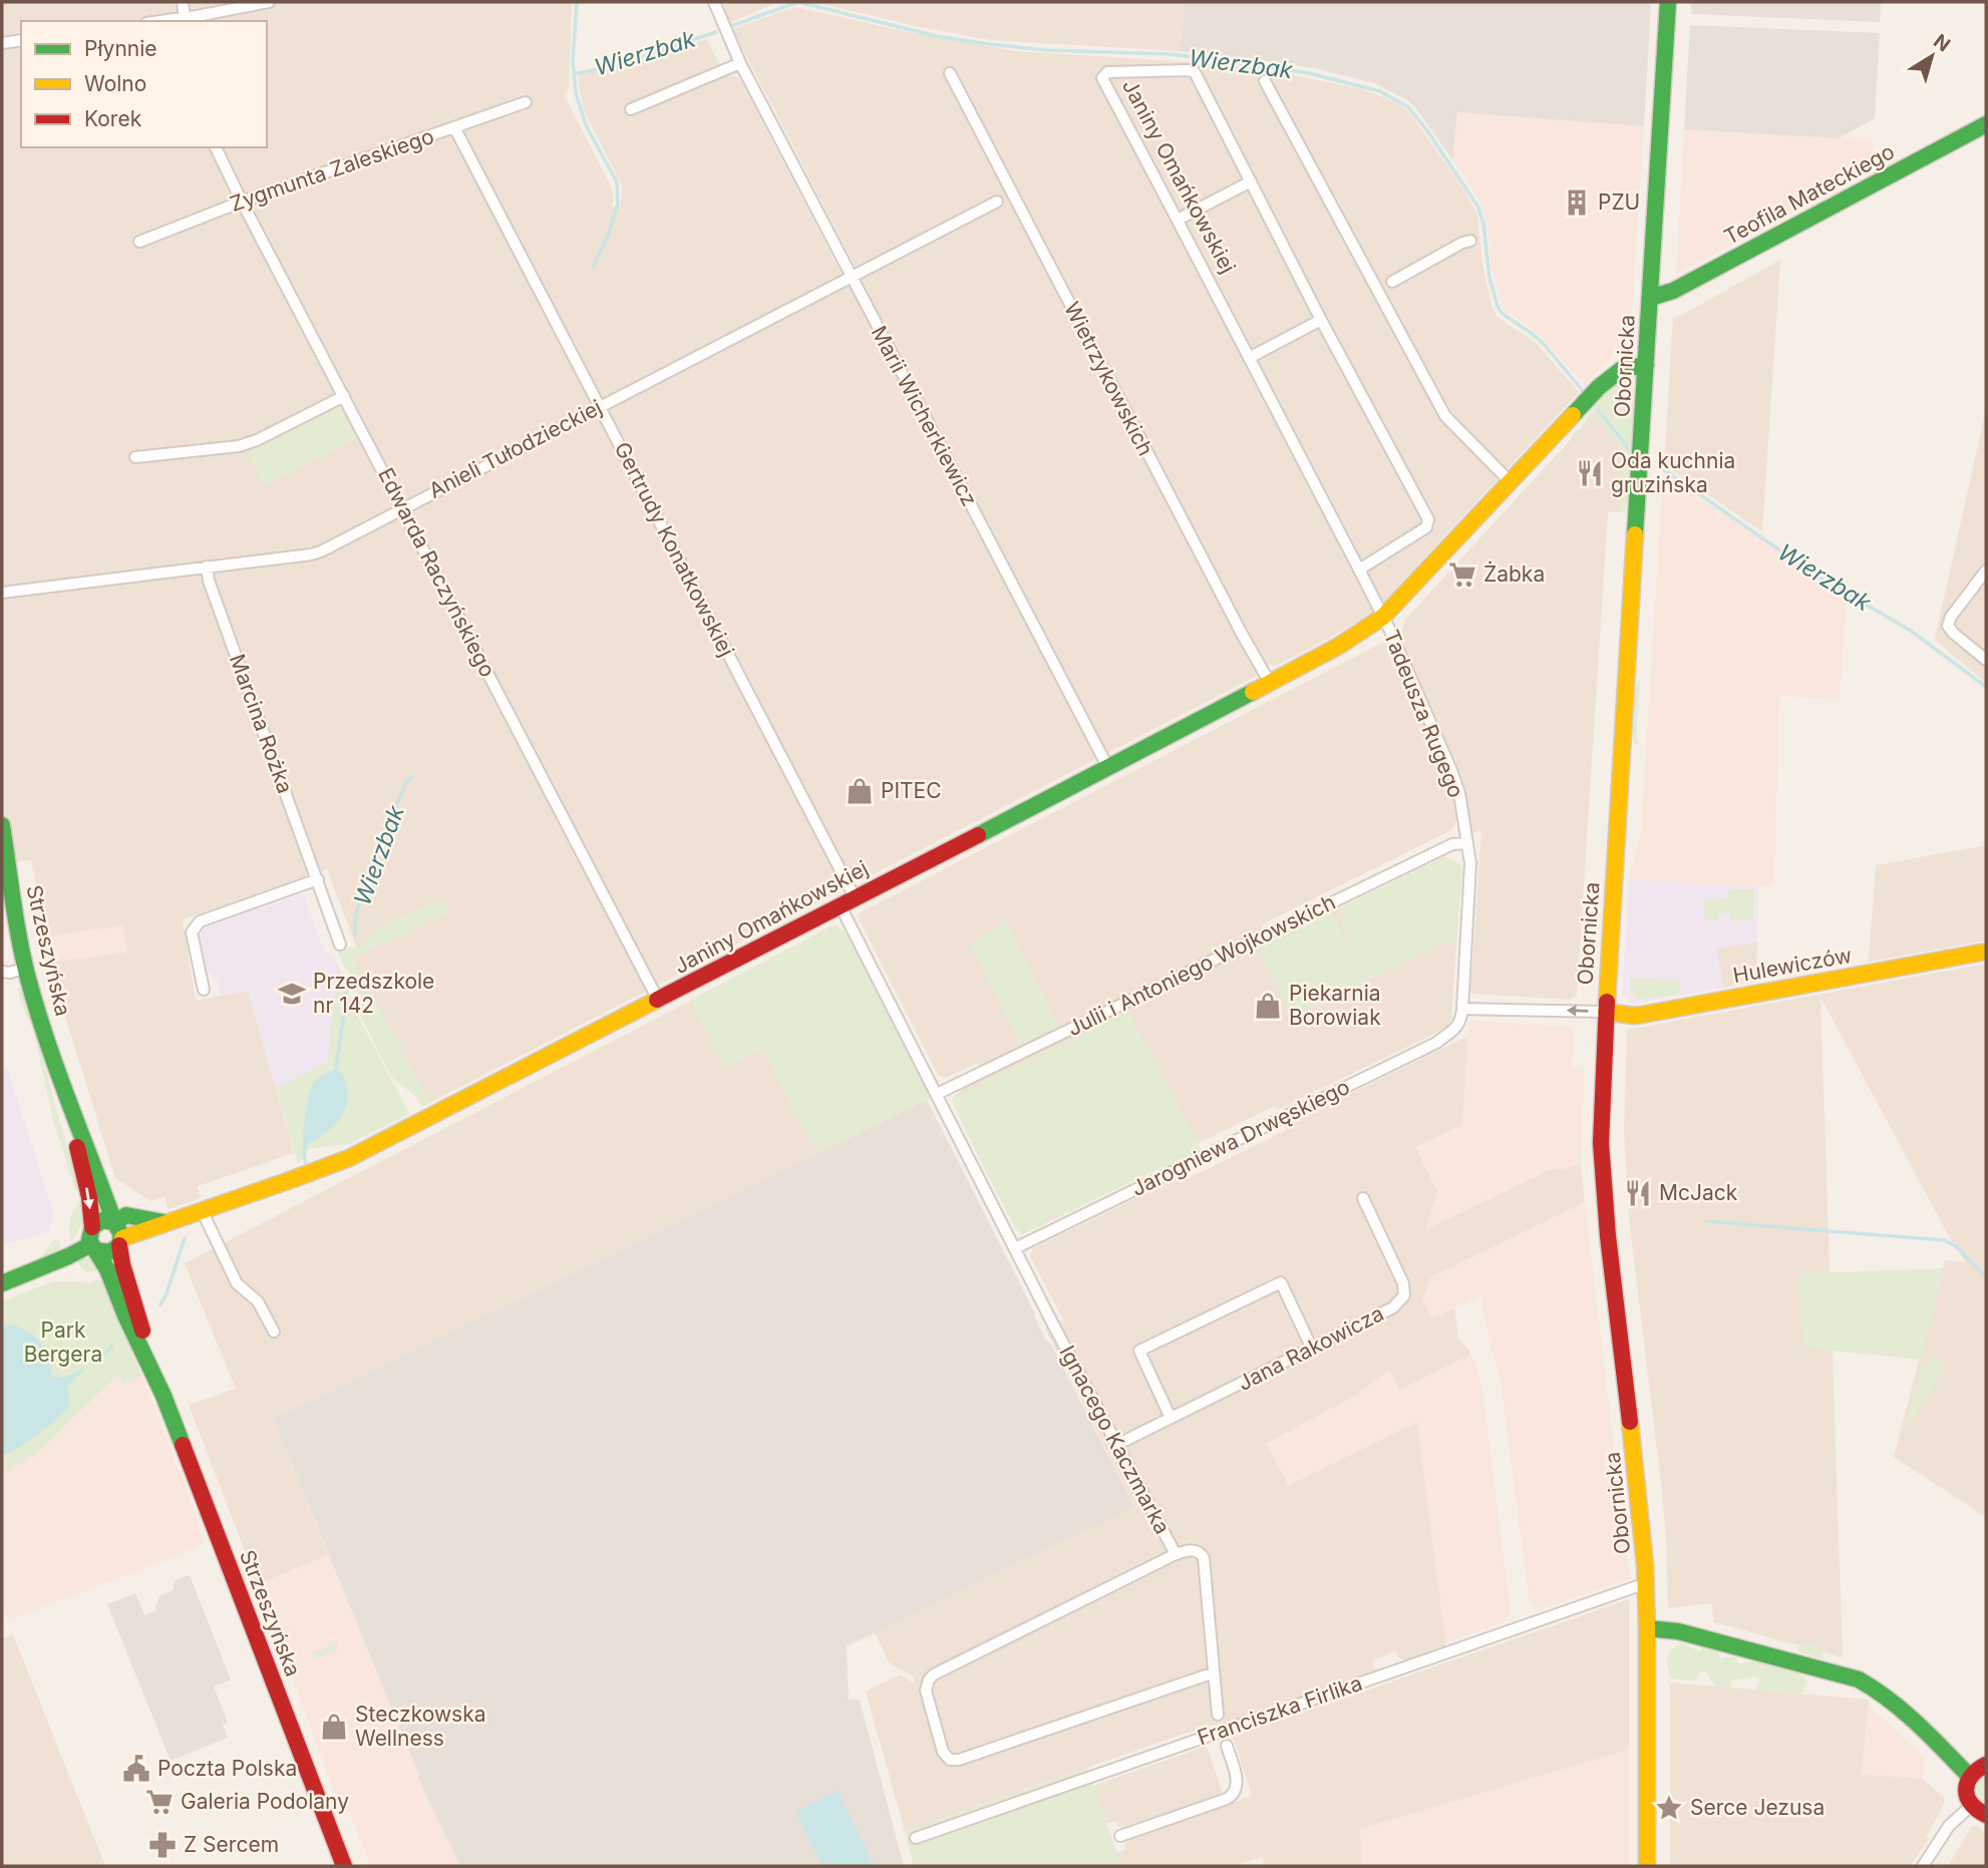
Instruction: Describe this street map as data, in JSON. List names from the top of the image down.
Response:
{
  "streets": {
    "street": [
      "Zygmunta Zaleskiego",
      "Janiny Omańkowskiej",
      "Teofila Mateckiego",
      "Obornicka",
      "Wietrzykowskich",
      "Marii Wicherkiewicz",
      "Anieli Tułodzieckiej",
      "Gertrudy Konatkowskiej",
      "Edwarda Raczyńskiego",
      "Tadeusza Rugego",
      "Marcina Rożka",
      "Strzeszyńska",
      "Julii i Antoniego Wojkowskich",
      "Hulewiczów",
      "Jarogniewa Drwęskiego",
      "Jana Rakowicza",
      "Ignacego Kaczmarka",
      "Franciszka Firlika"
    ]
  },
  "crossings": [
    ["Zygmunta Zaleskiego", "Gertrudy Konatkowskiej"],
    ["Zygmunta Zaleskiego", "Edwarda Raczyńskiego"],
    ["Janiny Omańkowskiej", "Obornicka"],
    ["Janiny Omańkowskiej", "Wietrzykowskich"],
    ["Janiny Omańkowskiej", "Marii Wicherkiewicz"],
    ["Janiny Omańkowskiej", "Gertrudy Konatkowskiej"],
    ["Janiny Omańkowskiej", "Edwarda Raczyńskiego"],
    ["Janiny Omańkowskiej", "Tadeusza Rugego"],
    ["Janiny Omańkowskiej", "Strzeszyńska"],
    ["Janiny Omańkowskiej", "Ignacego Kaczmarka"],
    ["Teofila Mateckiego", "Obornicka"],
    ["Obornicka", "Hulewiczów"],
    ["Obornicka", "Franciszka Firlika"],
    ["Marii Wicherkiewicz", "Anieli Tułodzieckiej"],
    ["Anieli Tułodzieckiej", "Gertrudy Konatkowskiej"],
    ["Anieli Tułodzieckiej", "Edwarda Raczyńskiego"],
    ["Anieli Tułodzieckiej", "Marcina Rożka"],
    ["Gertrudy Konatkowskiej", "Ignacego Kaczmarka"],
    ["Tadeusza Rugego", "Julii i Antoniego Wojkowskich"],
    ["Tadeusza Rugego", "Jarogniewa Drwęskiego"],
    ["Julii i Antoniego Wojkowskich", "Ignacego Kaczmarka"],
    ["Jarogniewa Drwęskiego", "Ignacego Kaczmarka"],
    ["Jana Rakowicza", "Ignacego Kaczmarka"],
    ["Ignacego Kaczmarka", "Franciszka Firlika"]
  ],
  "water": ["Wierzbak"],
  "parks": ["Park Bergera"],
  "places": {
    "building": ["PZU"],
    "restaurant": ["Oda kuchnia gruzińska", "McJack"],
    "supermarket": ["Żabka", "Galeria Podolany"],
    "shop": ["PITEC", "Piekarnia Borowiak", "Steczkowska Wellness"],
    "school or university": ["Przedszkole nr 142"],
    "public building": ["Poczta Polska"],
    "place": ["Serce Jezusa"],
    "pharmacy": ["Z Sercem"]
  },
  "legend": ["Płynnie", "Wolno", "Korek"],
  "north": "top right"
}
